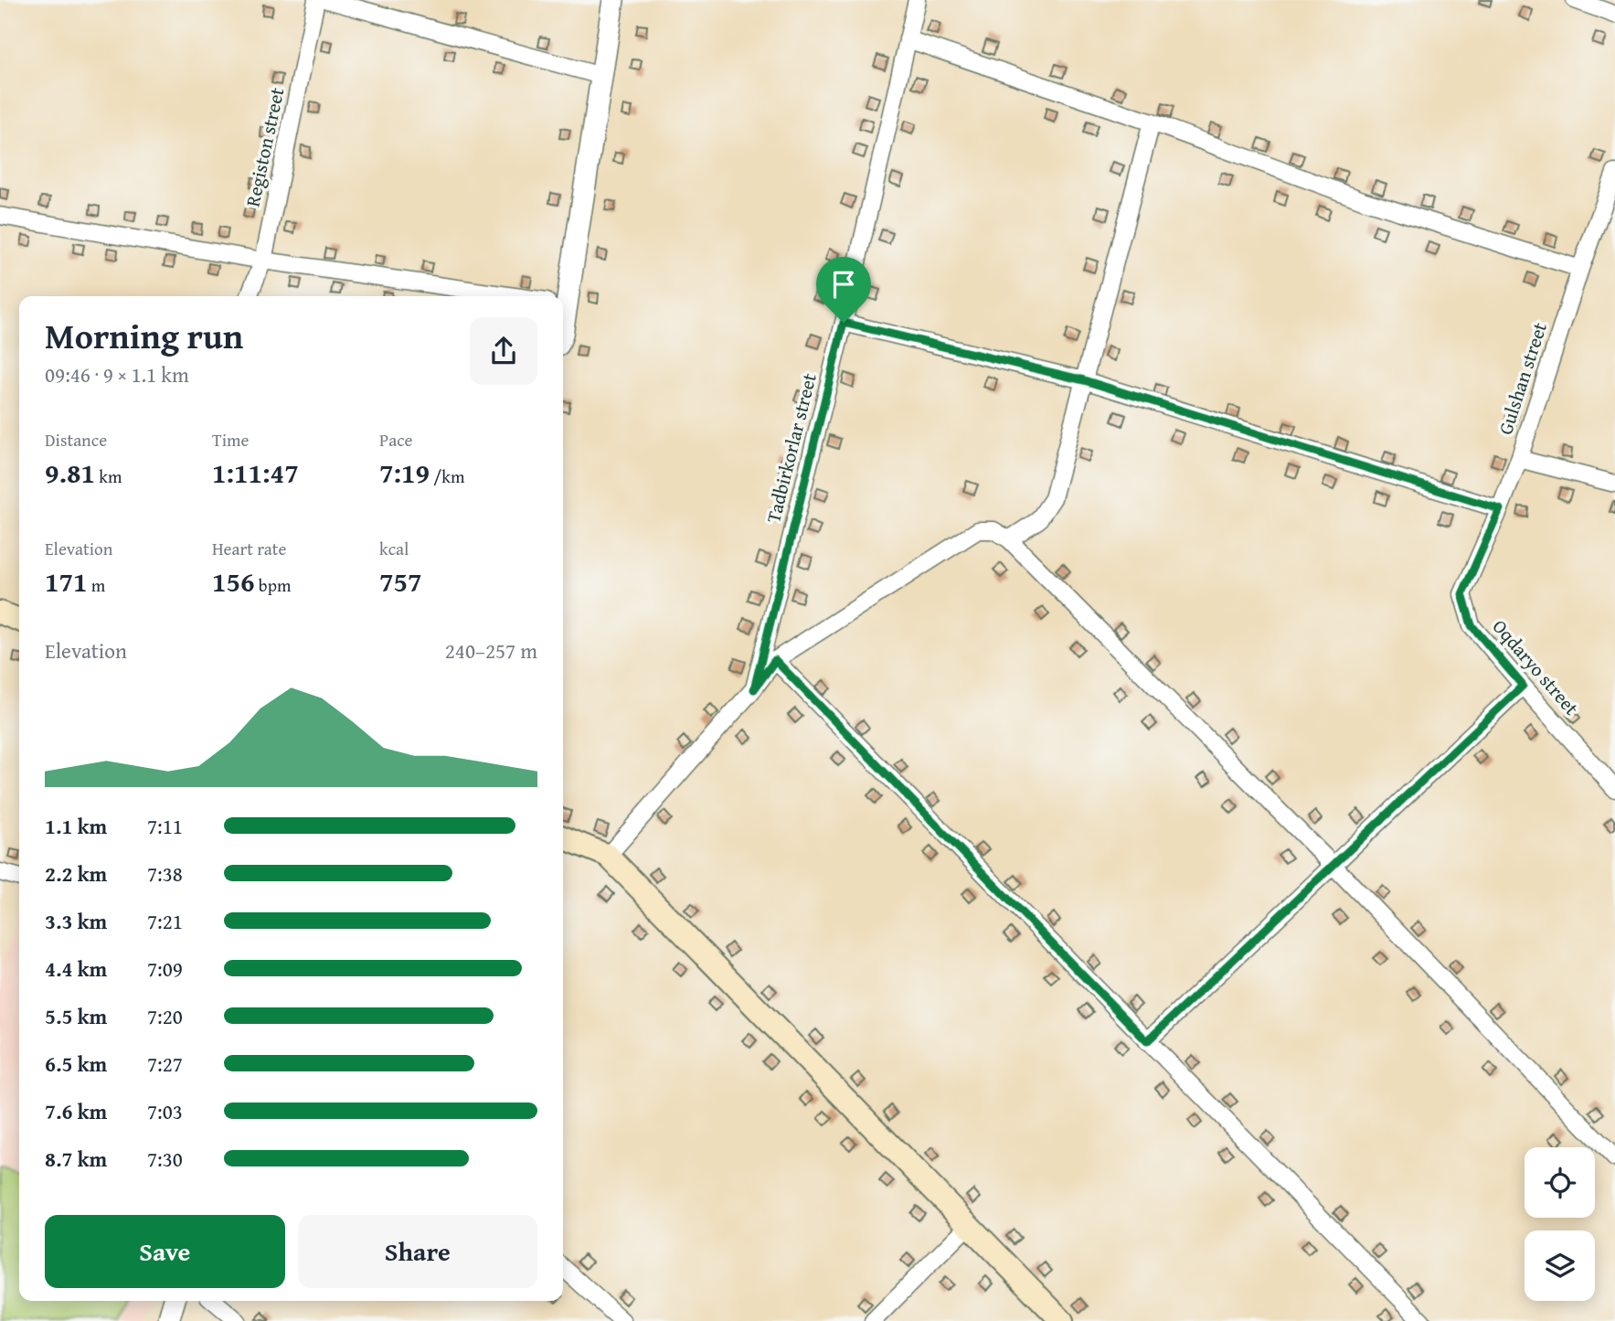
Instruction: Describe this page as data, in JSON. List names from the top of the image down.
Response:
{
  "streets": {
    "street": [
      "Registon street",
      "Gulshan street",
      "Tadbirkorlar street",
      "Oqdaryo street"
    ]
  },
  "crossings": [
    ["Gulshan street", "Oqdaryo street"]
  ],
  "page": {
    "heading": ["Morning run", "09:46 · 9 × 1.1 km"],
    "stats": [
      ["Distance", "9.81 km"],
      ["Time", "1:11:47"],
      ["Pace", "7:19 /km"],
      ["Elevation", "171 m"],
      ["Heart rate", "156 bpm"],
      ["kcal", "757"]
    ],
    "chart": ["Elevation", "240–257 m"],
    "list": [
      {
        "name": "1.1 km",
        "note": "7:11"
      },
      {
        "name": "2.2 km",
        "note": "7:38"
      },
      {
        "name": "3.3 km",
        "note": "7:21"
      },
      {
        "name": "4.4 km",
        "note": "7:09"
      },
      {
        "name": "5.5 km",
        "note": "7:20"
      },
      {
        "name": "6.5 km",
        "note": "7:27"
      },
      {
        "name": "7.6 km",
        "note": "7:03"
      },
      {
        "name": "8.7 km",
        "note": "7:30"
      }
    ],
    "buttons": ["Save", "Share"]
  }
}
